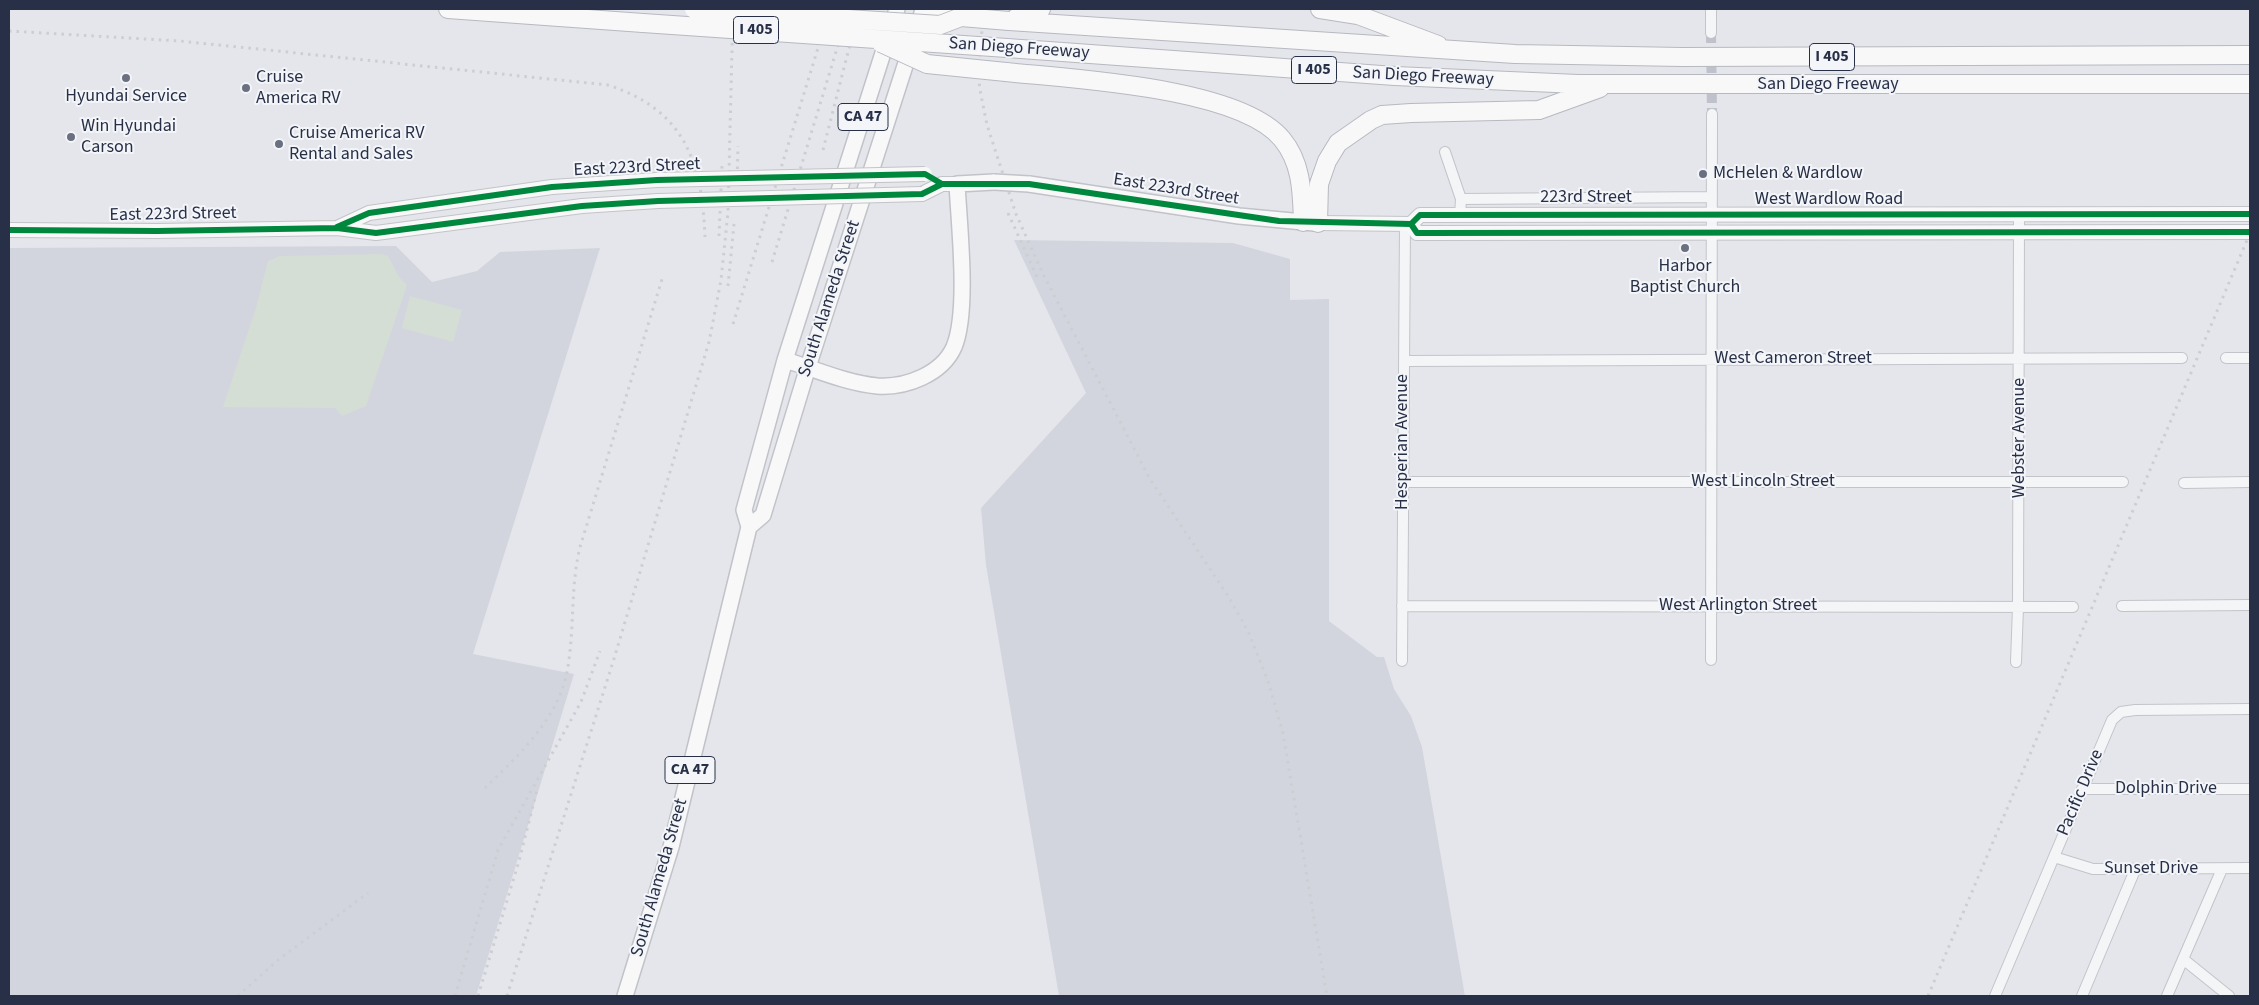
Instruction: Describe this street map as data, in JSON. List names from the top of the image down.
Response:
{
  "streets": {
    "highway": ["I 405", "San Diego Freeway"],
    "main road": [
      "CA 47",
      "East 223rd Street",
      "West Wardlow Road",
      "South Alameda Street"
    ],
    "street": [
      "223rd Street",
      "West Cameron Street",
      "Webster Avenue",
      "Hesperian Avenue",
      "West Lincoln Street",
      "West Arlington Street",
      "Dolphin Drive",
      "Pacific Drive",
      "Sunset Drive"
    ]
  },
  "crossings": [
    ["East 223rd Street", "West Wardlow Road"],
    ["East 223rd Street", "Hesperian Avenue"],
    ["West Wardlow Road", "Webster Avenue"],
    ["West Wardlow Road", "Hesperian Avenue"],
    ["West Cameron Street", "Webster Avenue"],
    ["West Cameron Street", "Hesperian Avenue"],
    ["Webster Avenue", "West Lincoln Street"],
    ["Webster Avenue", "West Arlington Street"],
    ["Hesperian Avenue", "West Lincoln Street"],
    ["Hesperian Avenue", "West Arlington Street"],
    ["Dolphin Drive", "Pacific Drive"],
    ["Pacific Drive", "Sunset Drive"]
  ],
  "places": [
    "Hyundai Service",
    "Cruise America RV",
    "Win Hyundai Carson",
    "Cruise America RV Rental and Sales",
    "McHelen & Wardlow",
    "Harbor Baptist Church"
  ]
}
